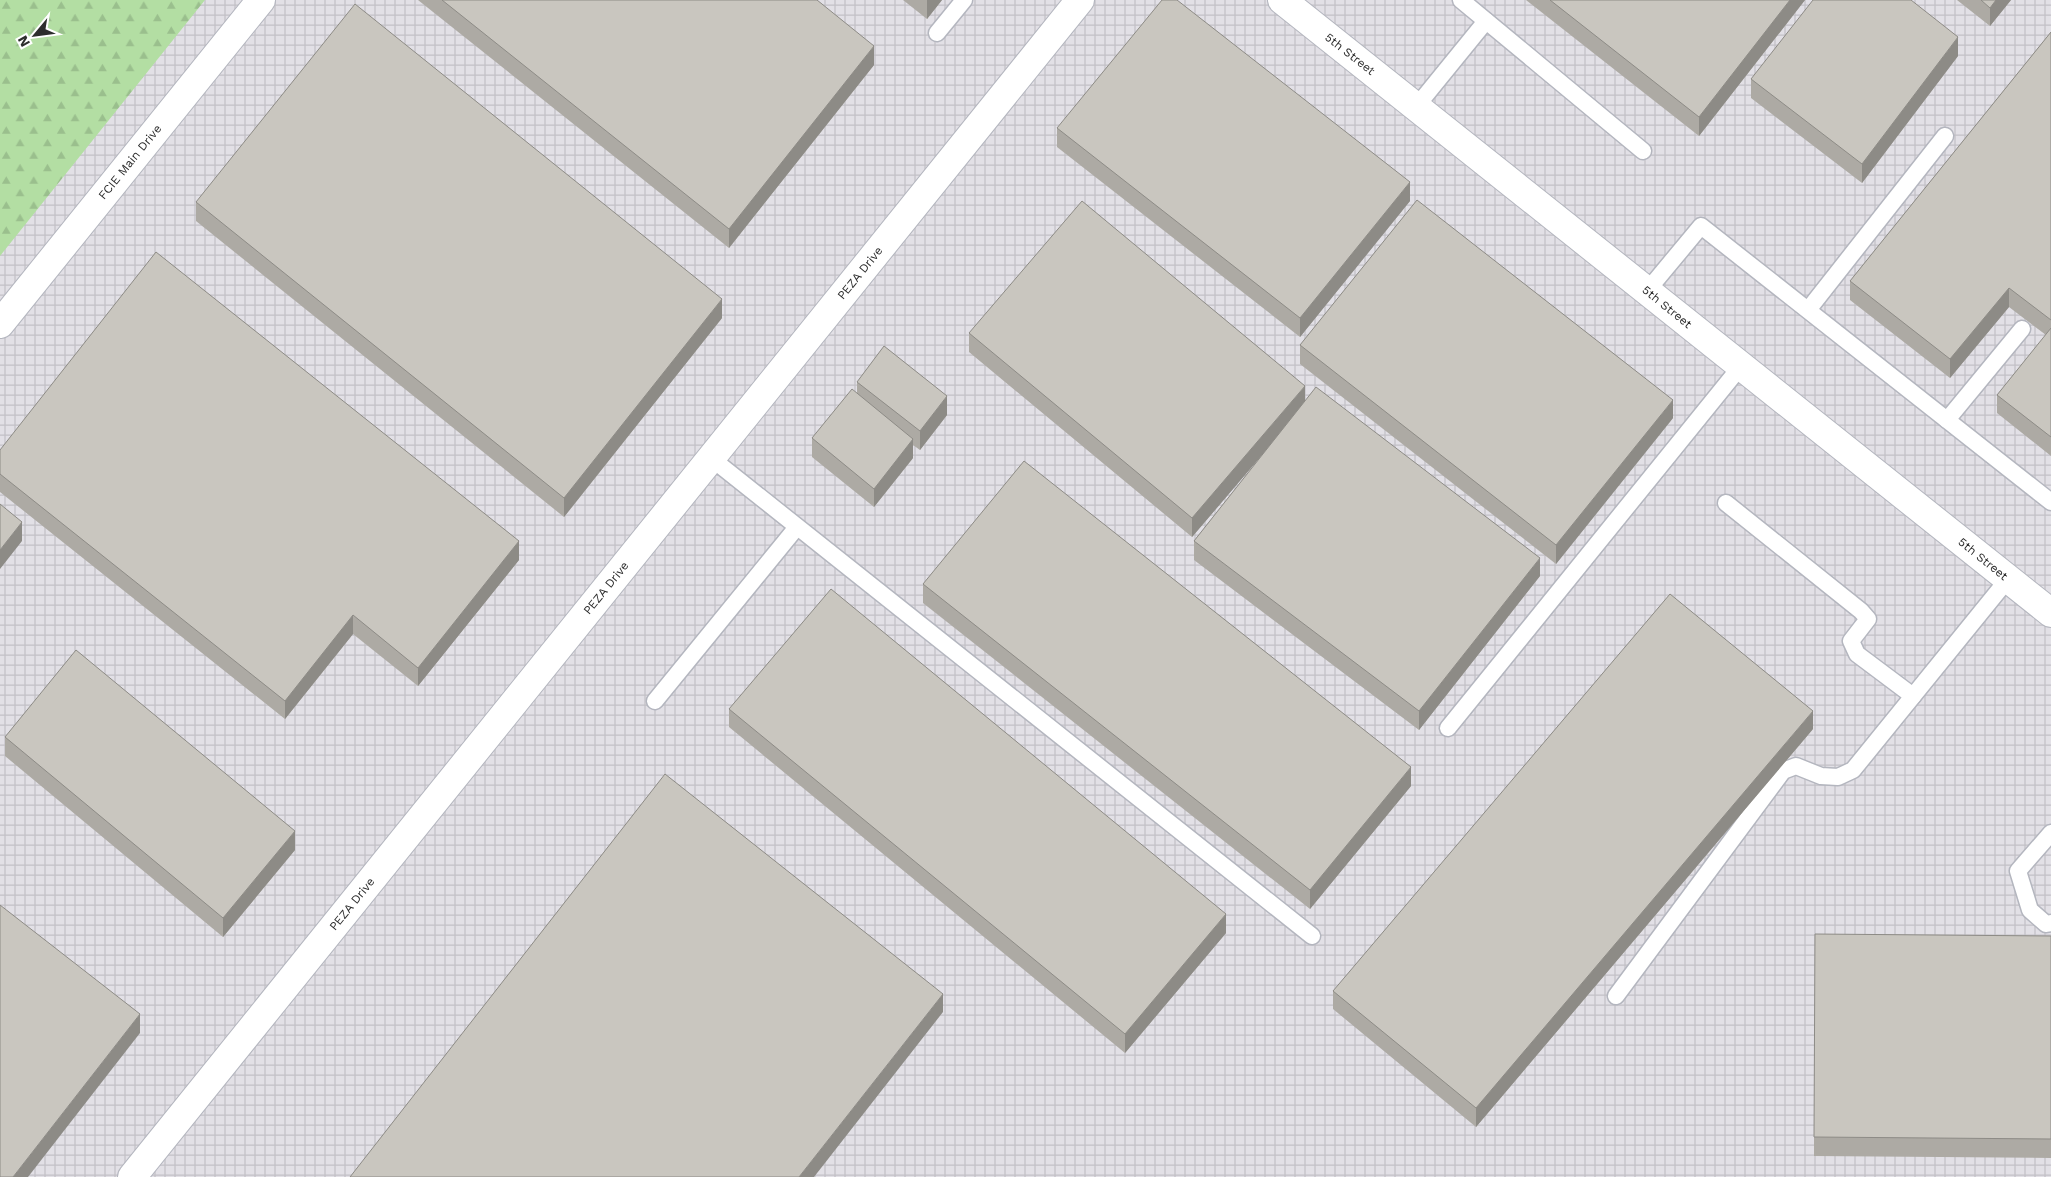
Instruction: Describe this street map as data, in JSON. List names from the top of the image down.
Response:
{
  "streets": {
    "street": ["5th Street", "FCIE Main Drive", "PEZA Drive"]
  },
  "north": "bottom left"
}
